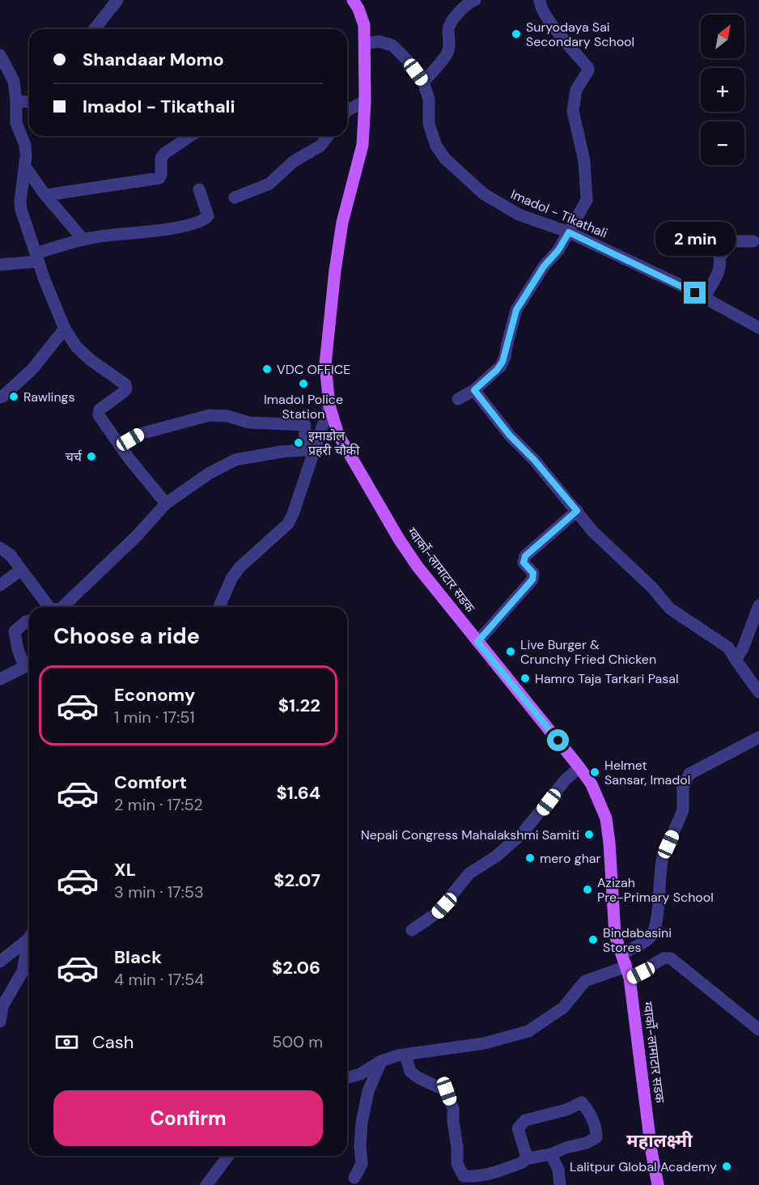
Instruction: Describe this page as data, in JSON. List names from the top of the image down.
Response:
{
  "streets": {
    "main road": ["ग्वार्को-लामाटार सडक"],
    "street": ["Imadol - Tikathali"]
  },
  "crossings": [
    ["Imadol - Tikathali", "ग्वार्को-लामाटार सडक"]
  ],
  "districts": ["महालक्ष्मी"],
  "places": [
    "Suryodaya Sai Secondary School",
    "VDC OFFICE",
    "Imadol Police Station",
    "Rawlings",
    "इमाडोल प्रहरी चौकी",
    "चर्च",
    "Live Burger & Crunchy Fried Chicken",
    "Hamro Taja Tarkari Pasal",
    "Helmet Sansar, Imadol",
    "Nepali Congress Mahalakshmi Samiti",
    "mero ghar",
    "Azizah Pre-Primary School",
    "Bindabasini Stores",
    "Lalitpur Global Academy"
  ],
  "north": "top right",
  "page": {
    "map_buttons": ["+", "−"],
    "banner": ["Shandaar Momo", "Imadol - Tikathali"],
    "bubble": "2 min",
    "heading": "Choose a ride",
    "list": [
      {
        "name": "Economy",
        "note": "1 min · 17:51",
        "value": "$1.22"
      },
      {
        "name": "Comfort",
        "note": "2 min · 17:52",
        "value": "$1.64"
      },
      {
        "name": "XL",
        "note": "3 min · 17:53",
        "value": "$2.07"
      },
      {
        "name": "Black",
        "note": "4 min · 17:54",
        "value": "$2.06"
      }
    ],
    "pay": ["Cash", "500 m"],
    "buttons": "Confirm"
  }
}
